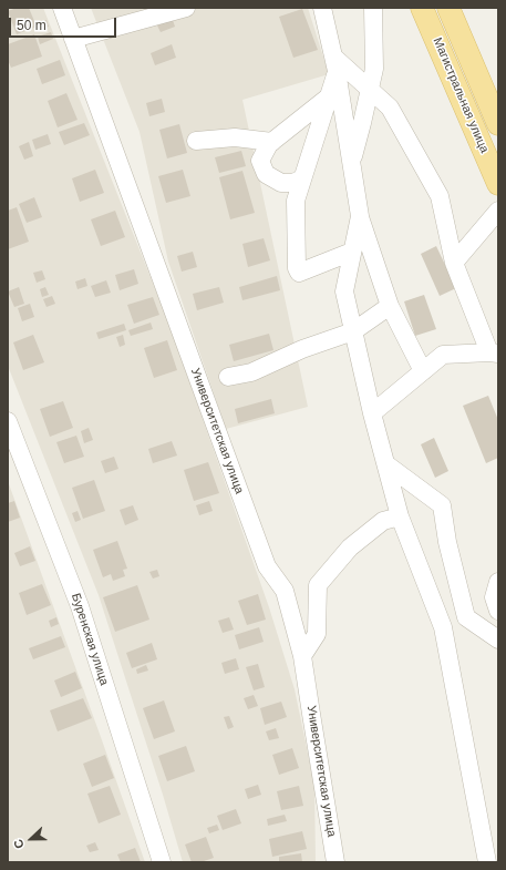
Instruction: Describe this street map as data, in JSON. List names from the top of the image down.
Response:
{
  "streets": {
    "main road": ["Магистральная улица"],
    "street": ["Университетская улица", "Буренская улица"]
  },
  "scale_bar": "50 m",
  "north": "left"
}
